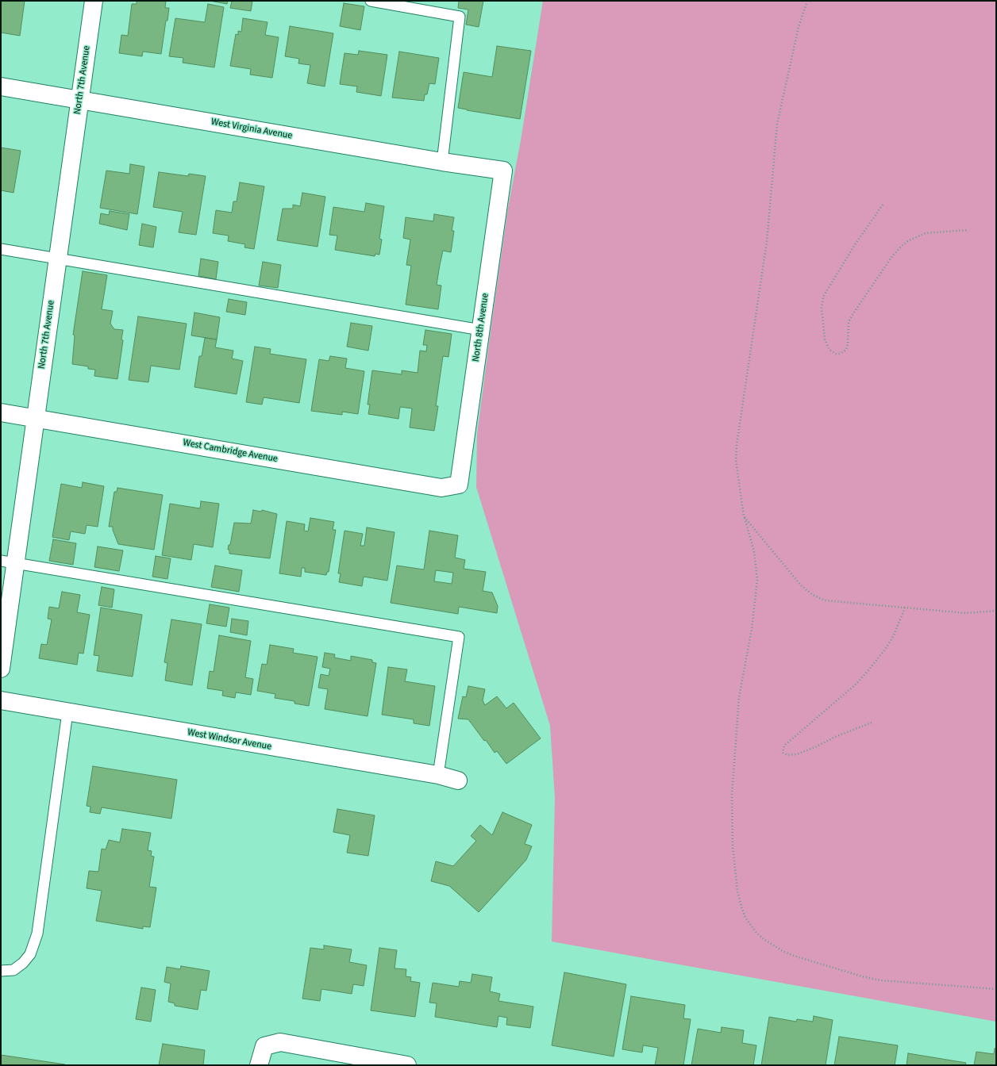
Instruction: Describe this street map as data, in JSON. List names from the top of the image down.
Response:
{
  "streets": {
    "street": [
      "North 7th Avenue",
      "West Virginia Avenue",
      "North 8th Avenue",
      "West Cambridge Avenue",
      "West Windsor Avenue"
    ]
  },
  "crossings": [
    ["North 7th Avenue", "West Virginia Avenue"],
    ["North 7th Avenue", "West Cambridge Avenue"],
    ["West Virginia Avenue", "North 8th Avenue"],
    ["North 8th Avenue", "West Cambridge Avenue"]
  ]
}
